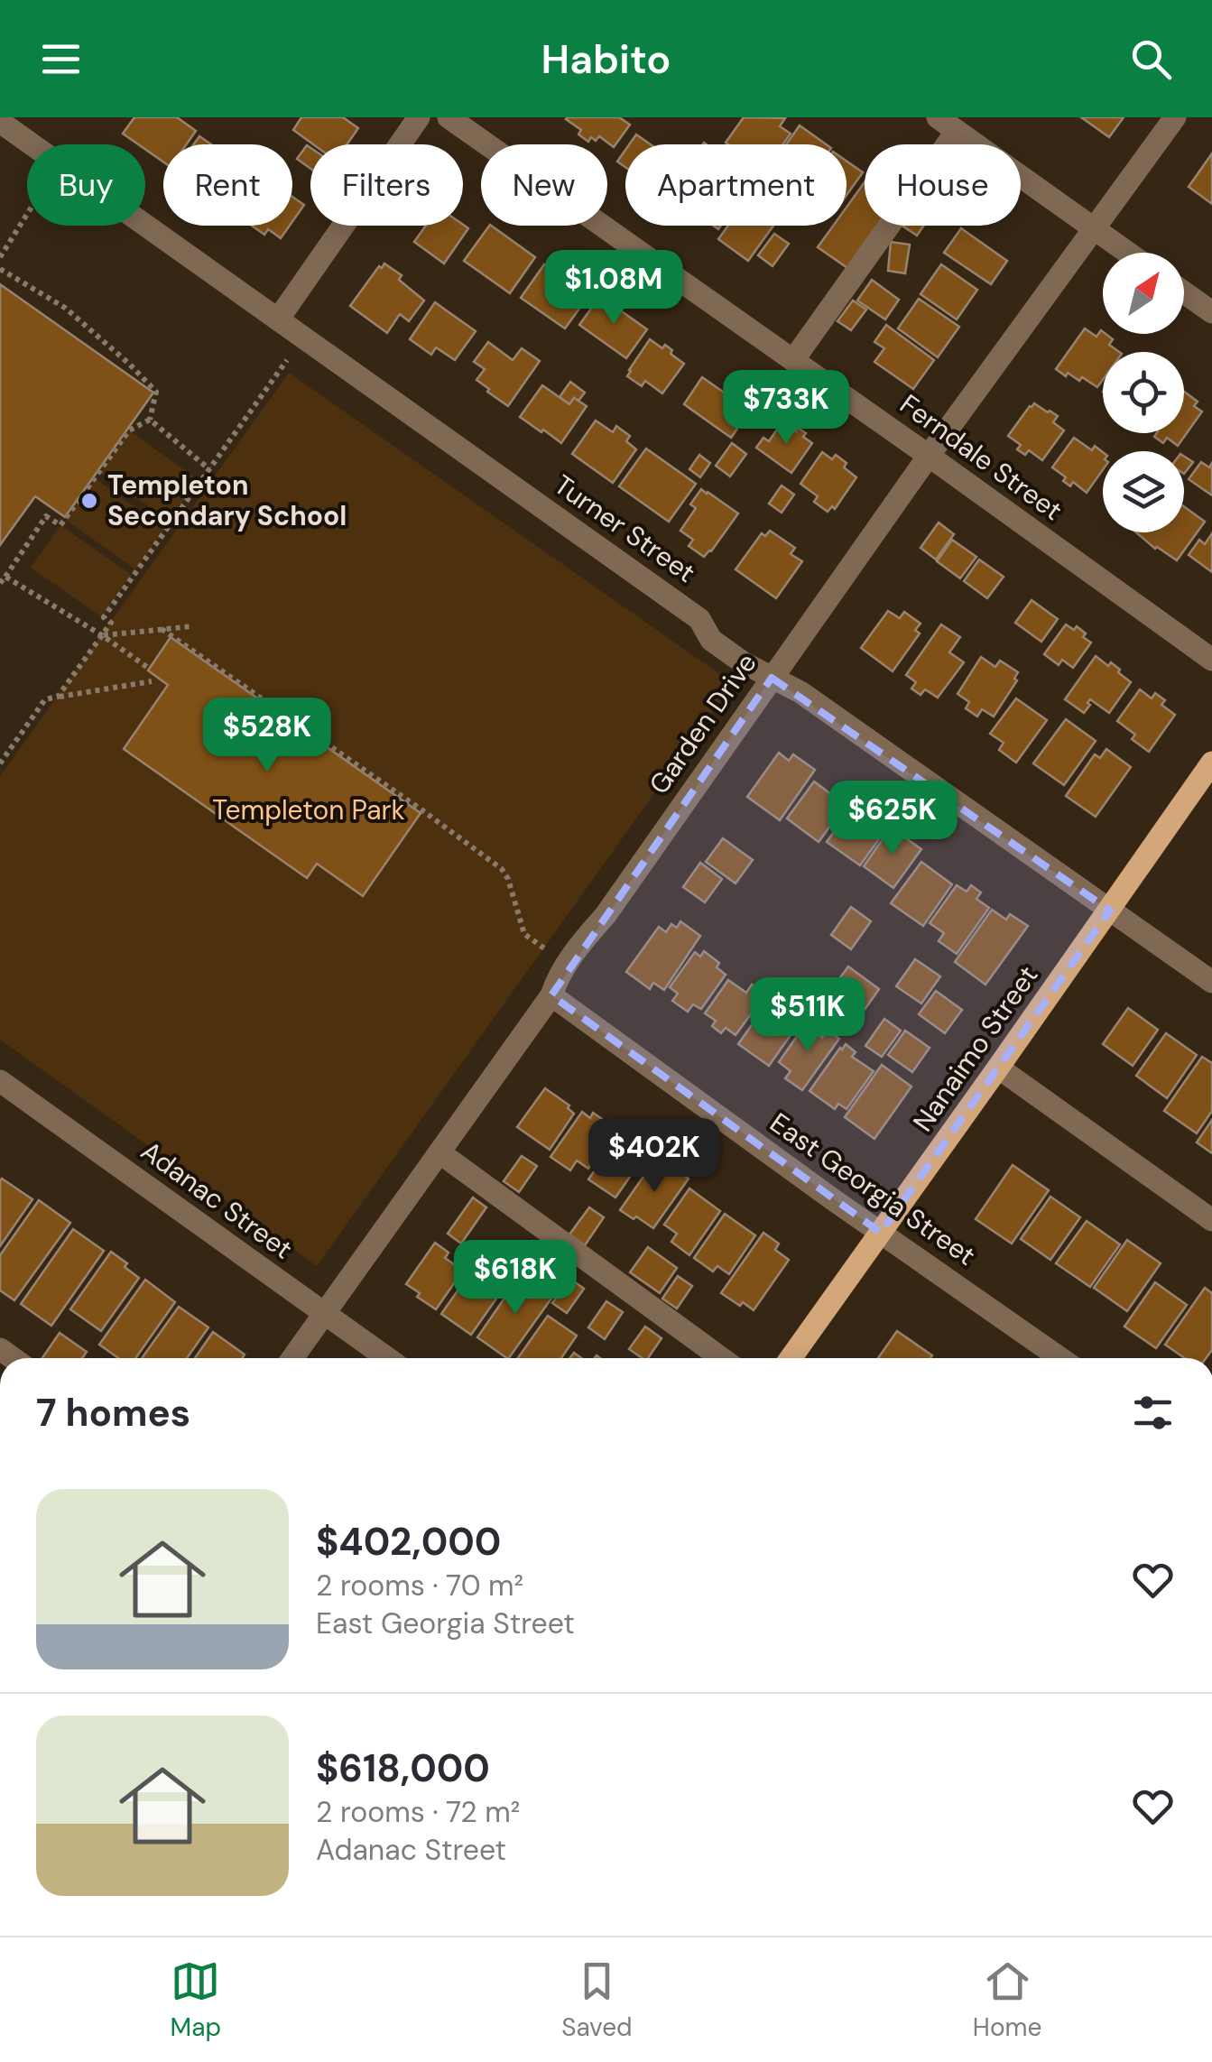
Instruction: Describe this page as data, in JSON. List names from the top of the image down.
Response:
{
  "streets": {
    "main road": ["Nanaimo Street"],
    "street": [
      "Ferndale Street",
      "Turner Street",
      "Garden Drive",
      "East Georgia Street",
      "Adanac Street"
    ]
  },
  "crossings": [
    ["Ferndale Street", "Garden Drive"],
    ["Turner Street", "Garden Drive"],
    ["Turner Street", "Nanaimo Street"],
    ["Garden Drive", "East Georgia Street"],
    ["Garden Drive", "Adanac Street"],
    ["Nanaimo Street", "East Georgia Street"]
  ],
  "parks": ["Templeton Park"],
  "places": ["Templeton Secondary School"],
  "north": "top right",
  "page": {
    "header": "Habito",
    "chip": [
      "Buy",
      "Rent",
      "Filters",
      "New",
      "Apartment",
      "House"
    ],
    "price": [
      "$1.08M",
      "$733K",
      "$528K",
      "$625K",
      "$511K",
      "$402K",
      "$618K"
    ],
    "heading": "7 homes",
    "list": [
      {
        "name": "$402,000",
        "note": "2 rooms · 70 m² · East Georgia Street"
      },
      {
        "name": "$618,000",
        "note": "2 rooms · 72 m² · Adanac Street"
      }
    ],
    "tabs": ["Map", "Saved", "Home"]
  }
}
